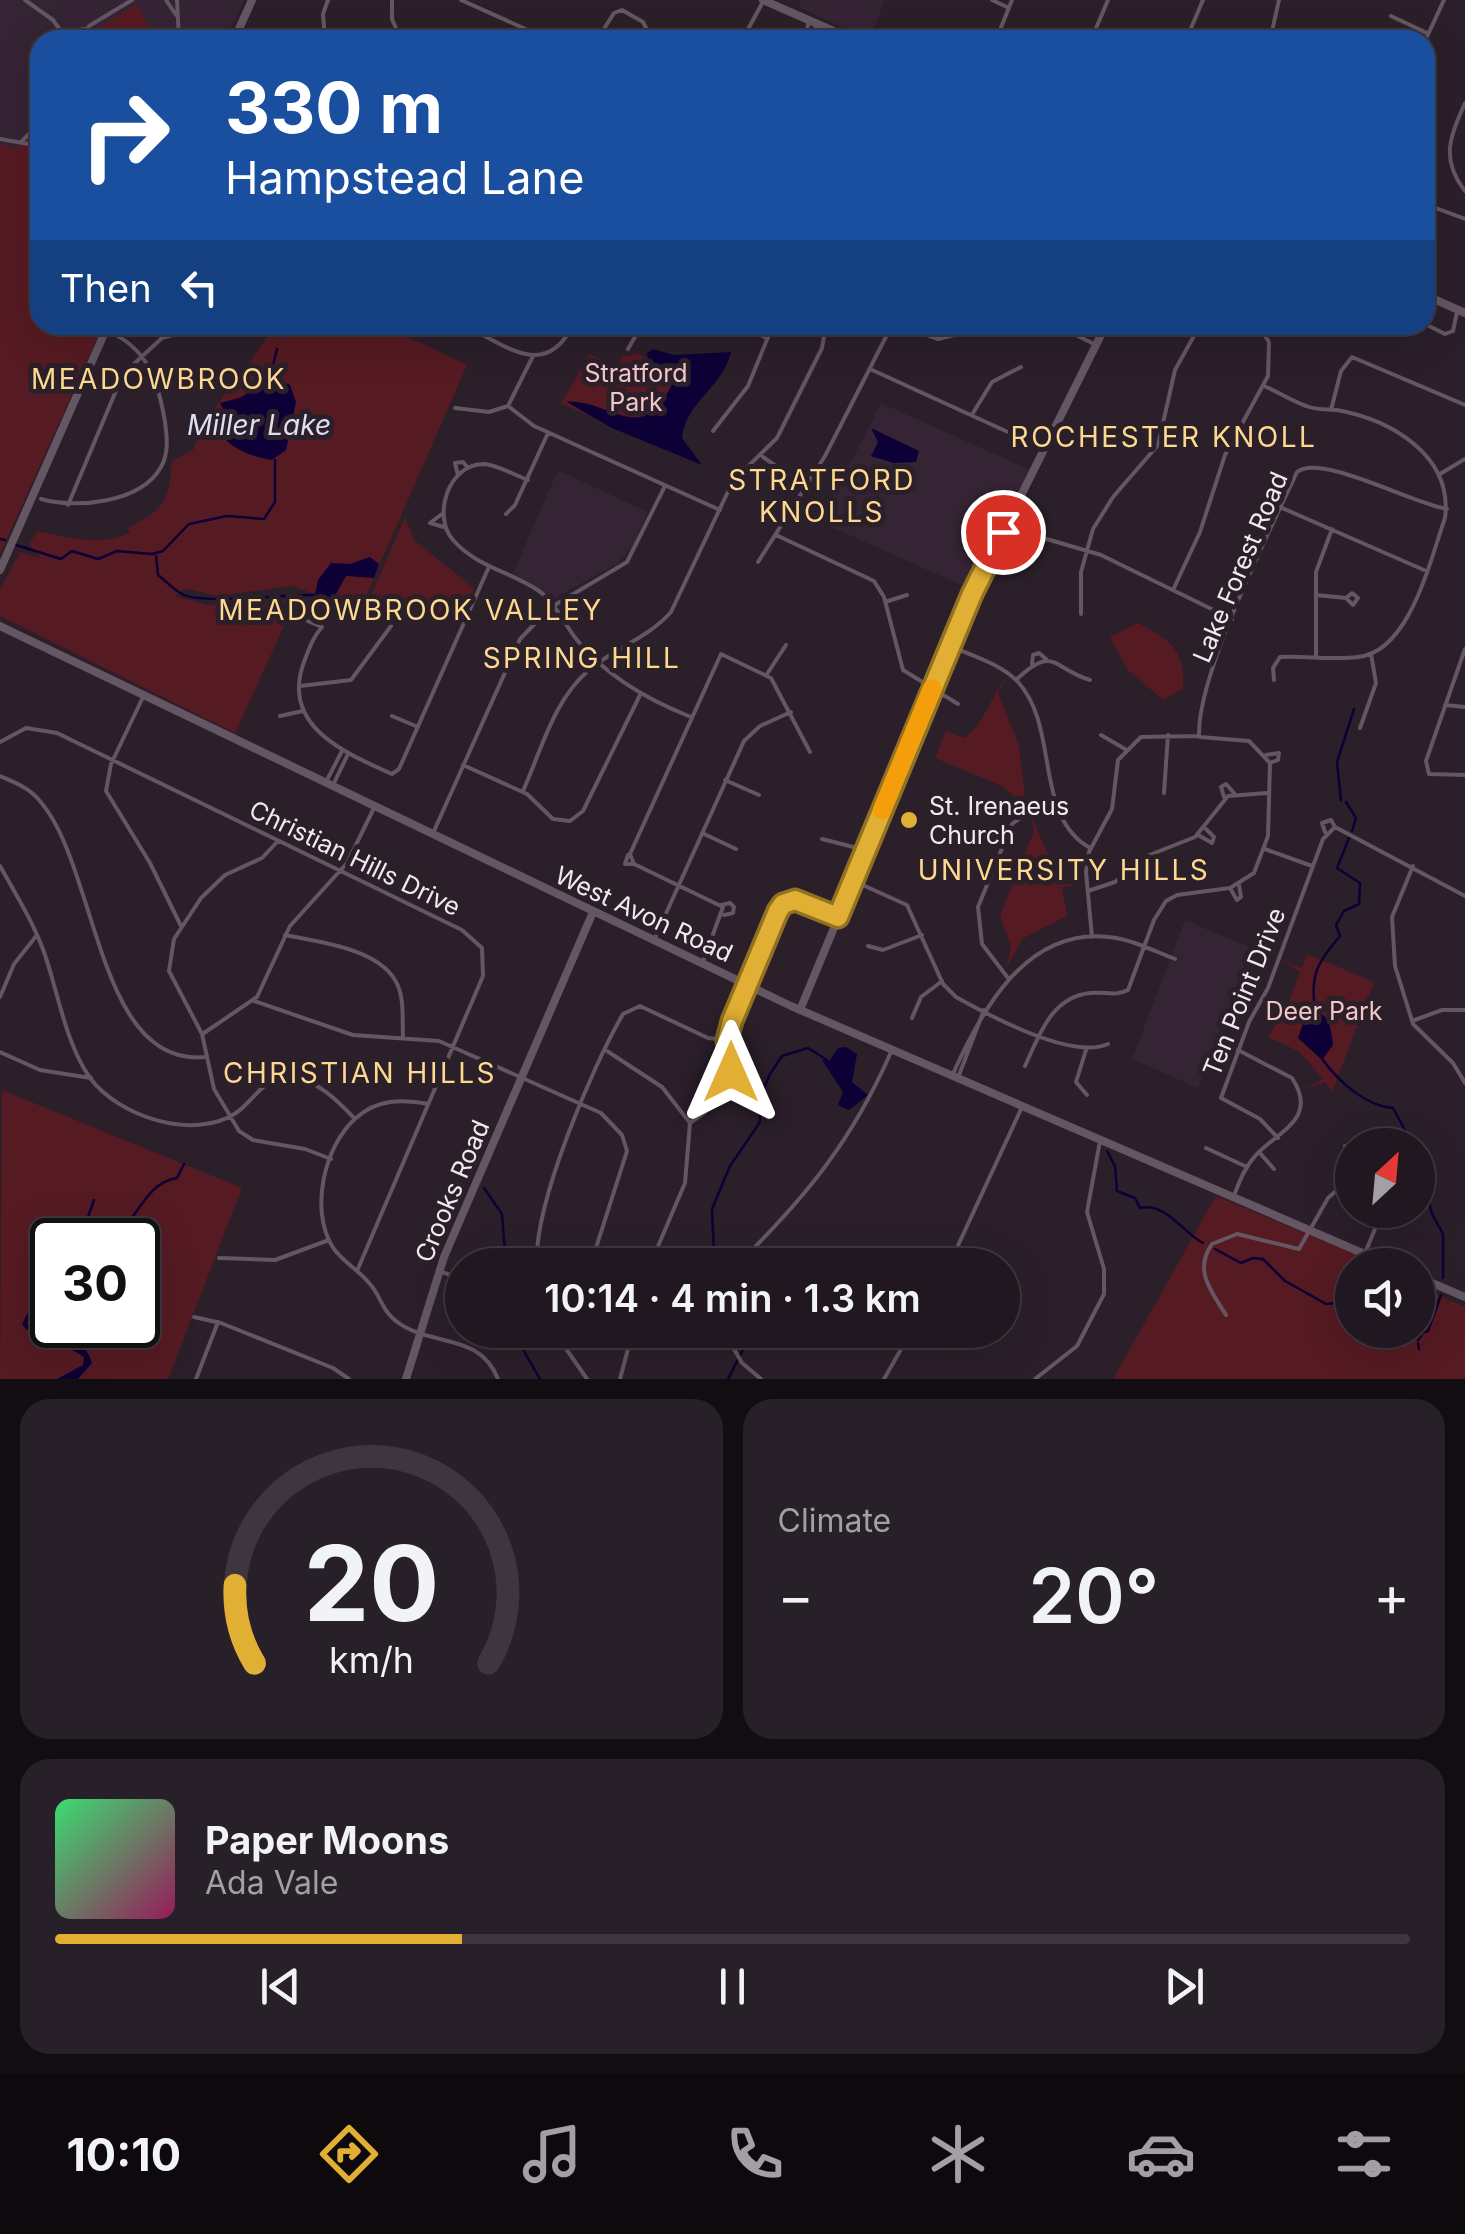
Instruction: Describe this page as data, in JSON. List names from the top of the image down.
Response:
{
  "streets": {
    "street": [
      "Lake Forest Road",
      "Christian Hills Drive",
      "West Avon Road",
      "Ten Point Drive",
      "Crooks Road"
    ]
  },
  "crossings": [
    ["West Avon Road", "Crooks Road"]
  ],
  "districts": [
    "MEADOWBROOK",
    "ROCHESTER KNOLL",
    "STRATFORD KNOLLS",
    "MEADOWBROOK VALLEY",
    "SPRING HILL",
    "UNIVERSITY HILLS",
    "CHRISTIAN HILLS"
  ],
  "water": ["Miller Lake"],
  "parks": ["Stratford Park", "Deer Park"],
  "places": ["St. Irenaeus Church"],
  "north": "top right",
  "page": {
    "turn": ["330 m", "Hampstead Lane"],
    "then": "Then",
    "limit": "30",
    "trip": "10:14 · 4 min · 1.3 km",
    "tile": "Climate",
    "heat": ["−", "20°", "+"],
    "song": ["Paper Moons", "Ada Vale"],
    "tabs": "10:10",
    "gauge": ["20", "km/h"]
  }
}
